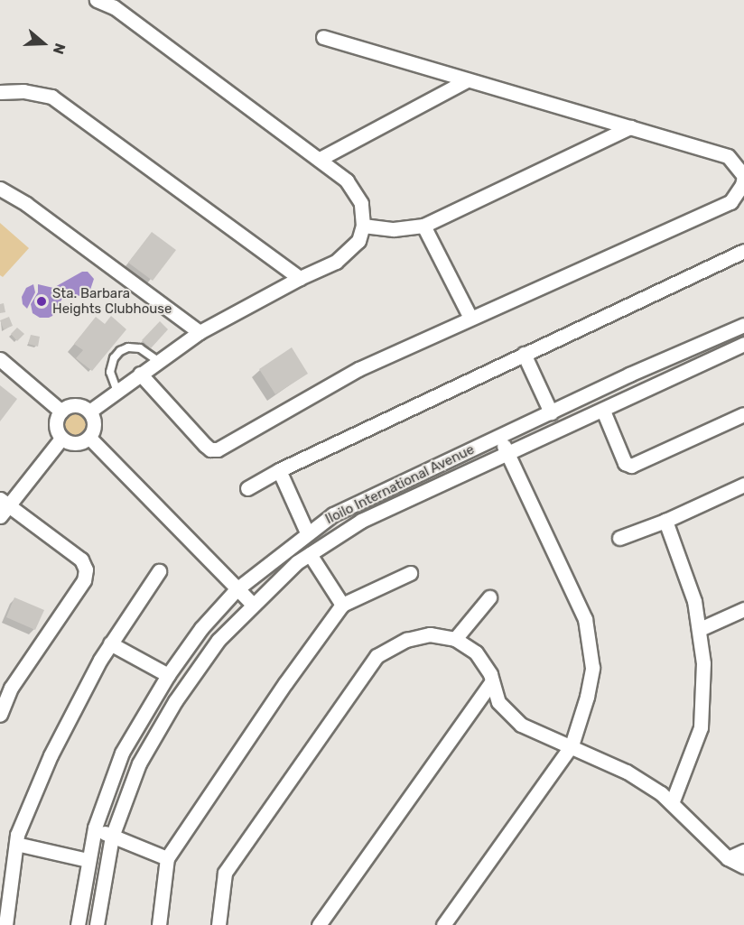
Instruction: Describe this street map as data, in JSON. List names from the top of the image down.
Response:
{
  "streets": {
    "street": ["Iloilo International Avenue"]
  },
  "places": ["Sta. Barbara Heights Clubhouse"],
  "north": "right"
}
